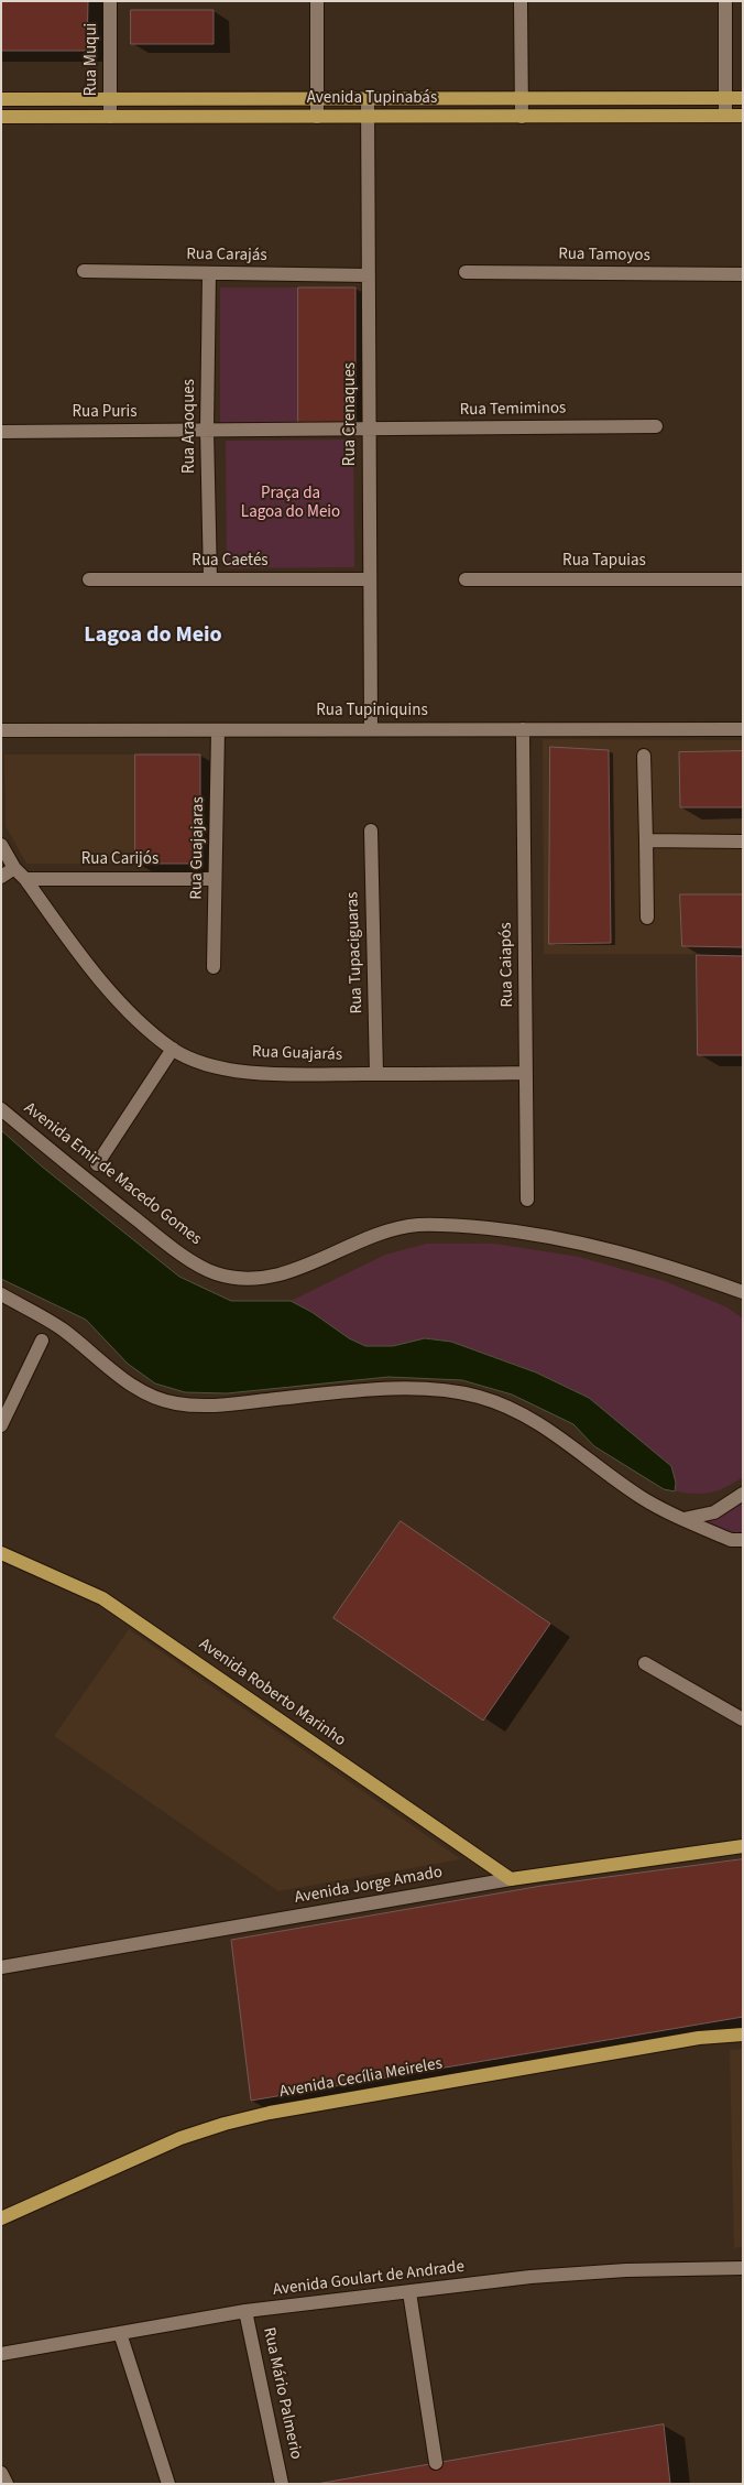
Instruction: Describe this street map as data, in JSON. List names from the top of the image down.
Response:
{
  "streets": {
    "main road": [
      "Avenida Tupinabás",
      "Avenida Roberto Marinho",
      "Avenida Jorge Amado",
      "Avenida Cecília Meireles"
    ],
    "street": [
      "Rua Muqui",
      "Rua Carajás",
      "Rua Tamoyos",
      "Rua Temiminos",
      "Rua Puris",
      "Rua Crenaques",
      "Rua Araoques",
      "Rua Caetés",
      "Rua Tapuias",
      "Rua Tupiniquins",
      "Rua Guajajaras",
      "Rua Carijós",
      "Rua Tupaciguaras",
      "Rua Caiapós",
      "Rua Guajarás",
      "Avenida Emir de Macedo Gomes",
      "Avenida Goulart de Andrade",
      "Rua Mário Palmerio"
    ]
  },
  "crossings": [
    ["Rua Muqui", "Avenida Tupinabás"],
    ["Avenida Tupinabás", "Rua Crenaques"],
    ["Rua Carajás", "Rua Crenaques"],
    ["Rua Carajás", "Rua Araoques"],
    ["Rua Temiminos", "Rua Puris"],
    ["Rua Temiminos", "Rua Crenaques"],
    ["Rua Temiminos", "Rua Araoques"],
    ["Rua Puris", "Rua Araoques"],
    ["Rua Crenaques", "Rua Caetés"],
    ["Rua Crenaques", "Rua Tupiniquins"],
    ["Rua Araoques", "Rua Caetés"],
    ["Rua Tupiniquins", "Rua Guajajaras"],
    ["Rua Tupiniquins", "Rua Caiapós"],
    ["Rua Guajajaras", "Rua Carijós"],
    ["Rua Carijós", "Rua Guajarás"],
    ["Rua Tupaciguaras", "Rua Guajarás"],
    ["Rua Caiapós", "Rua Guajarás"],
    ["Avenida Roberto Marinho", "Avenida Jorge Amado"],
    ["Avenida Goulart de Andrade", "Rua Mário Palmerio"]
  ],
  "districts": ["Lagoa do Meio"],
  "parks": ["Praça da Lagoa do Meio"]
}
